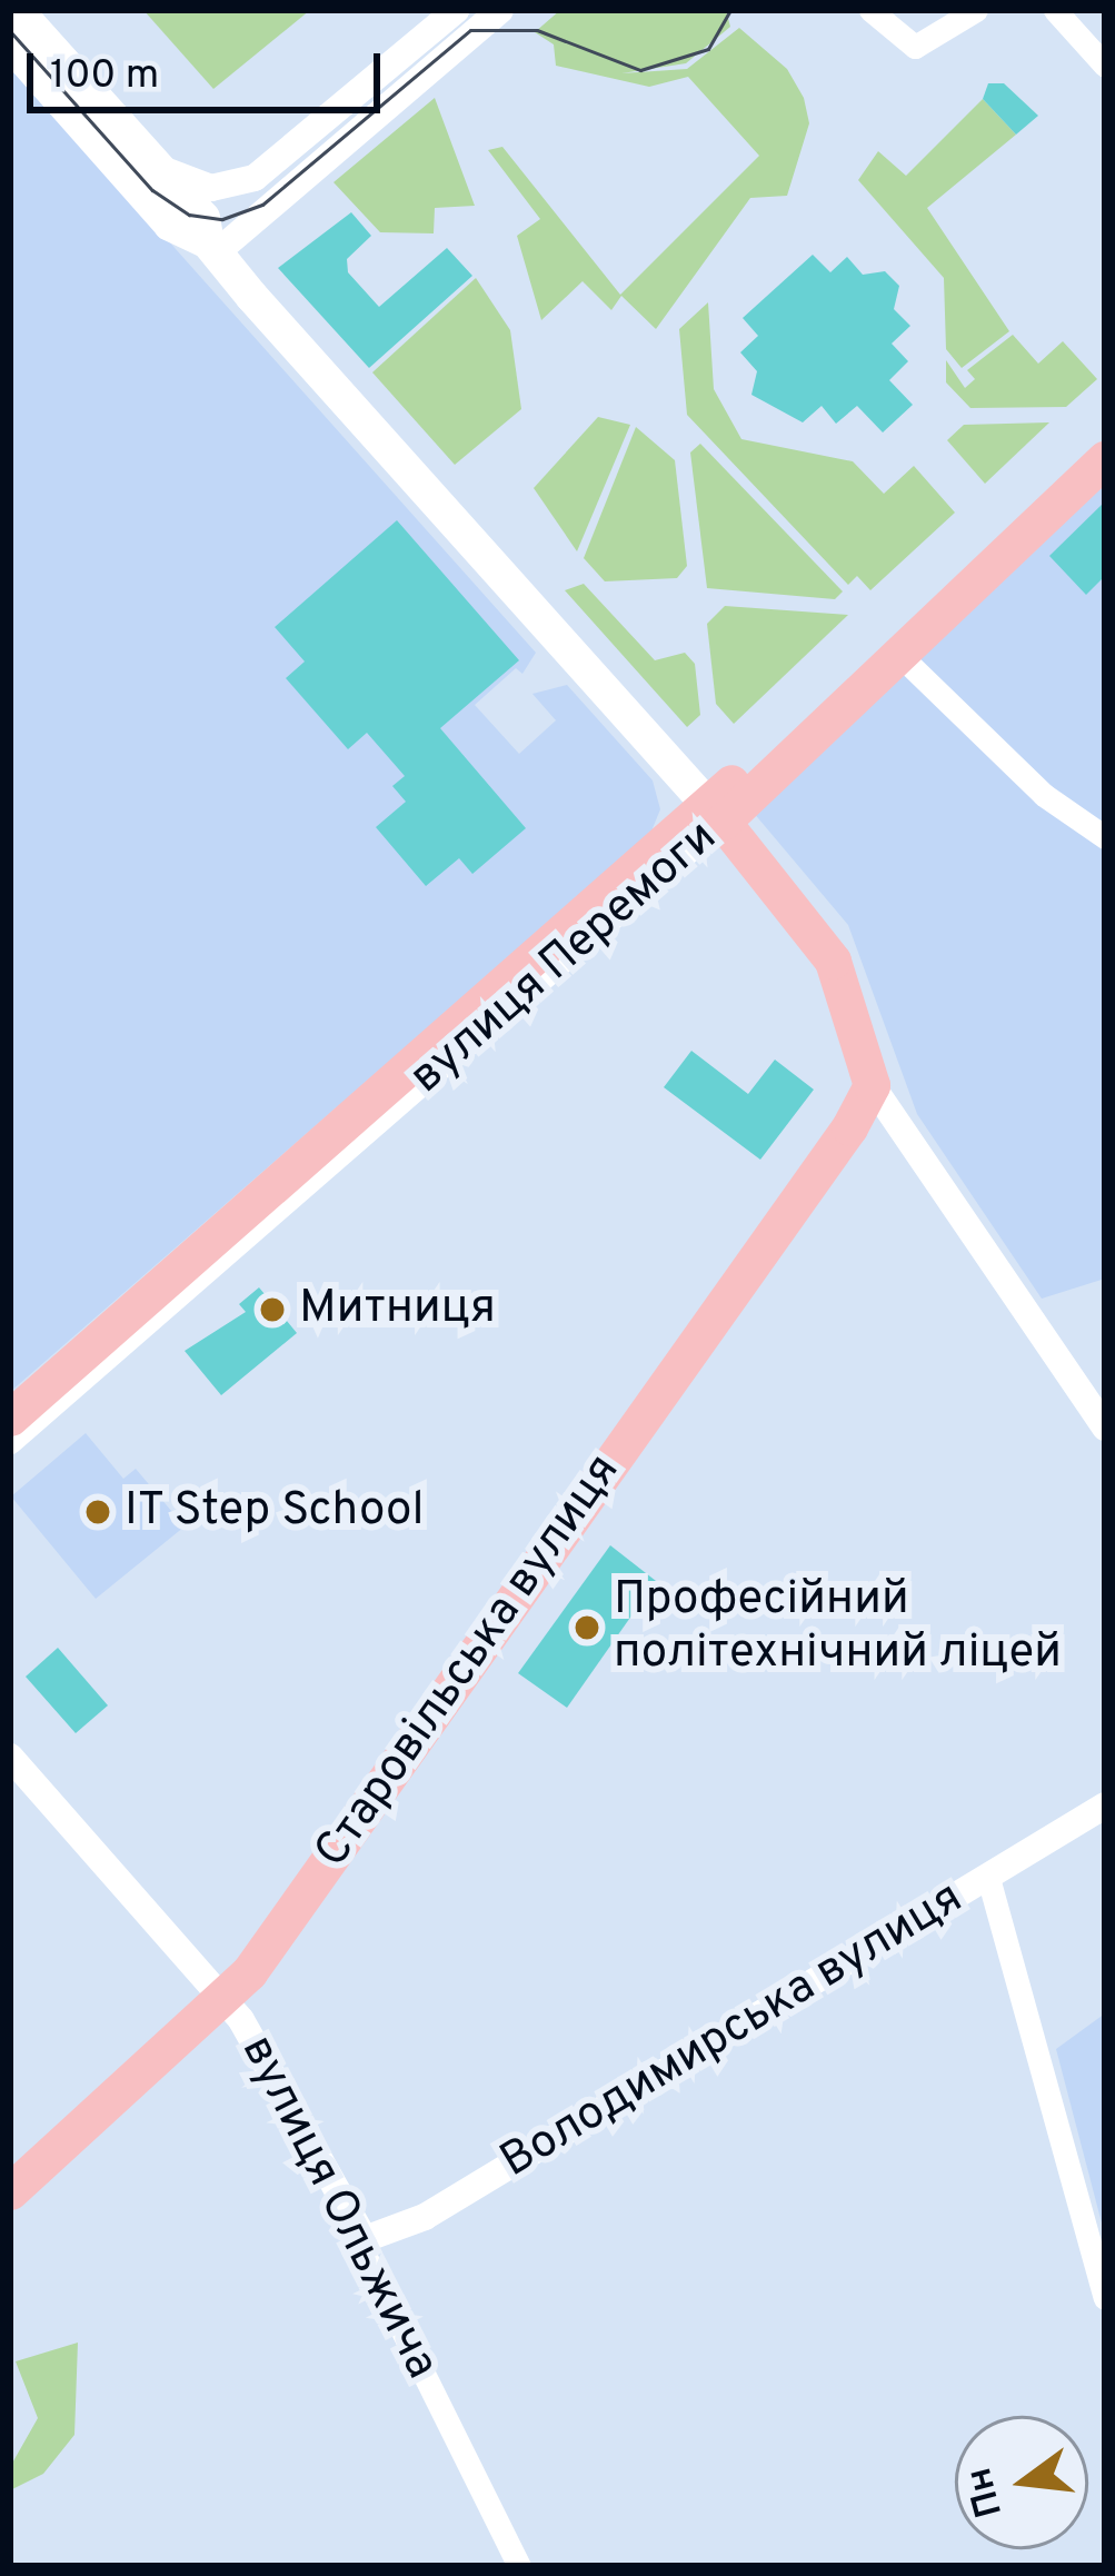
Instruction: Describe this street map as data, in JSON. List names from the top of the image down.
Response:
{
  "streets": {
    "main road": ["вулиця Перемоги", "Старовільська вулиця"],
    "street": ["Володимирська вулиця", "вулиця Ольжича"]
  },
  "crossings": [
    ["Старовільська вулиця", "вулиця Ольжича"],
    ["Володимирська вулиця", "вулиця Ольжича"]
  ],
  "places": ["Митниця", "IT Step School", "Професійний політехнічний ліцей"],
  "scale_bar": "100 m",
  "north": "left"
}
